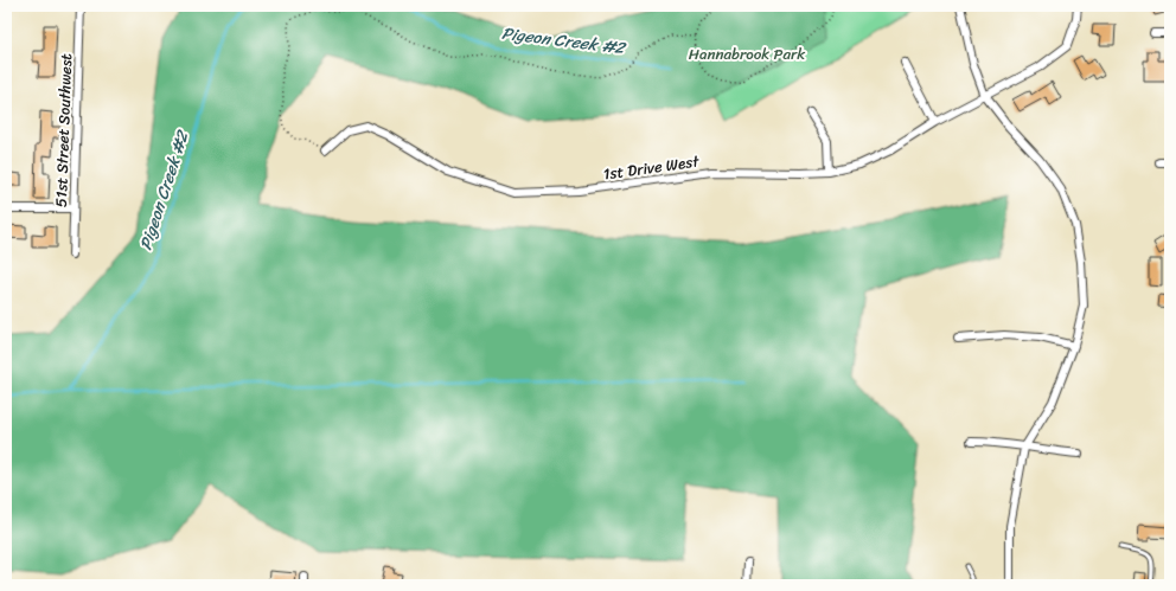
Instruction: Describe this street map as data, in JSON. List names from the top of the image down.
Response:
{
  "streets": {
    "street": ["51st Street Southwest", "1st Drive West"]
  },
  "water": ["Pigeon Creek #2"],
  "parks": ["Hannabrook Park"]
}
